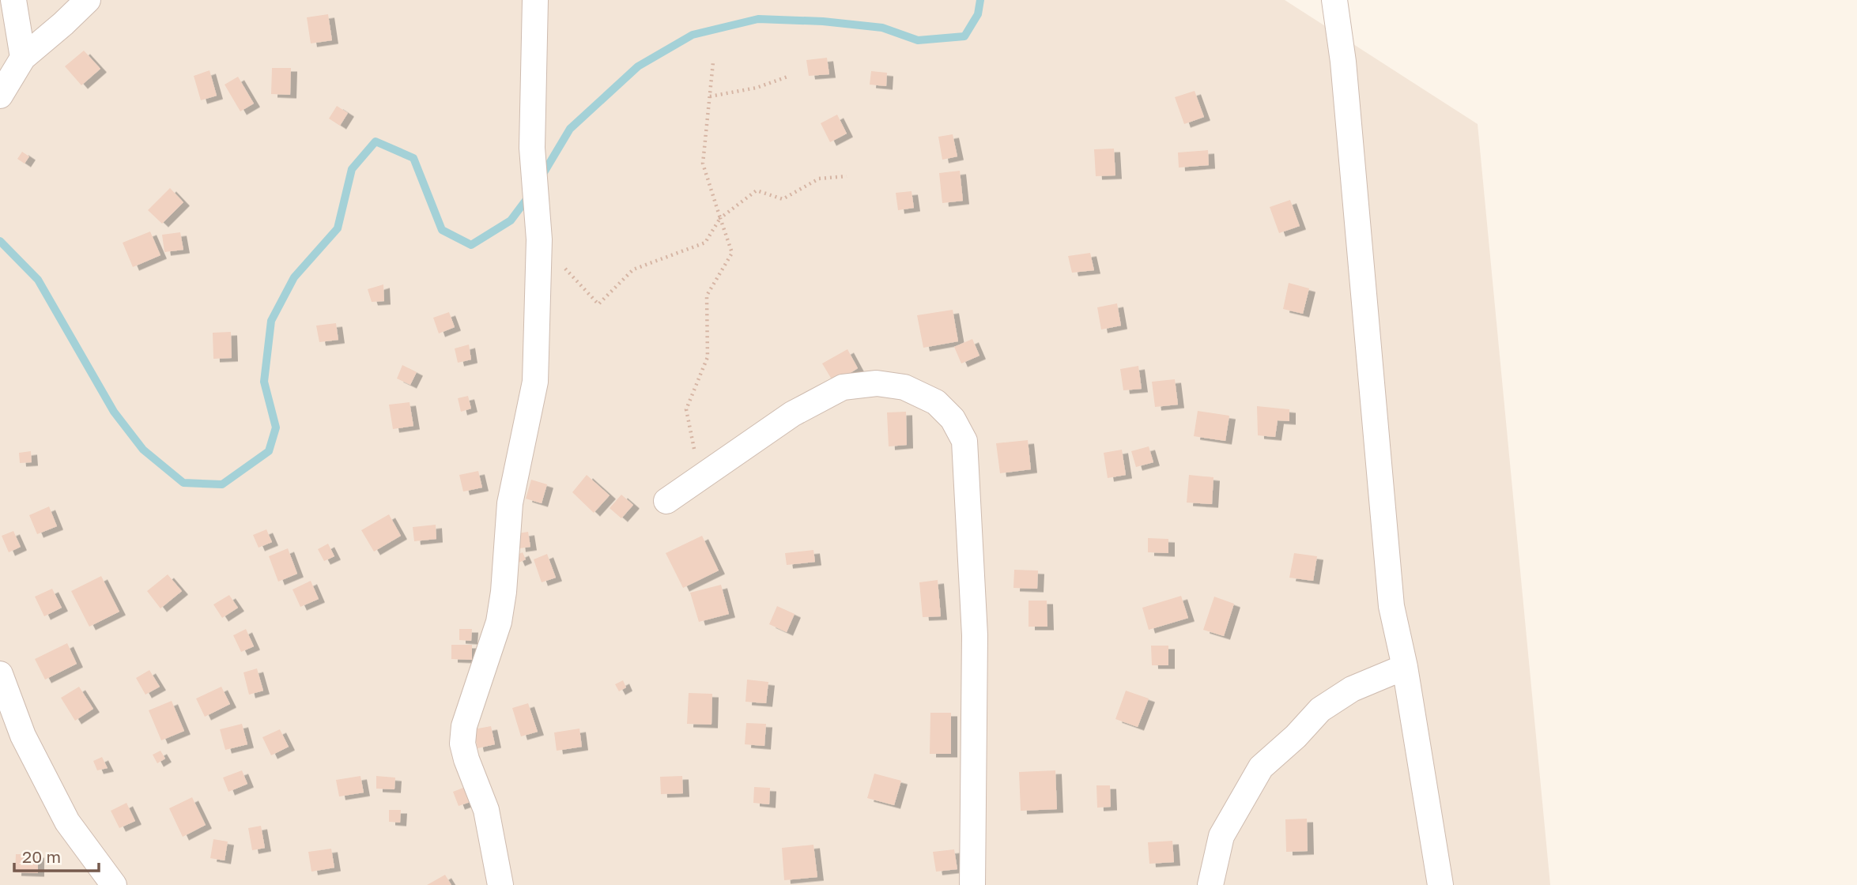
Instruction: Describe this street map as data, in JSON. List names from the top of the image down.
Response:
{
  "scale_bar": "20 m"
}
